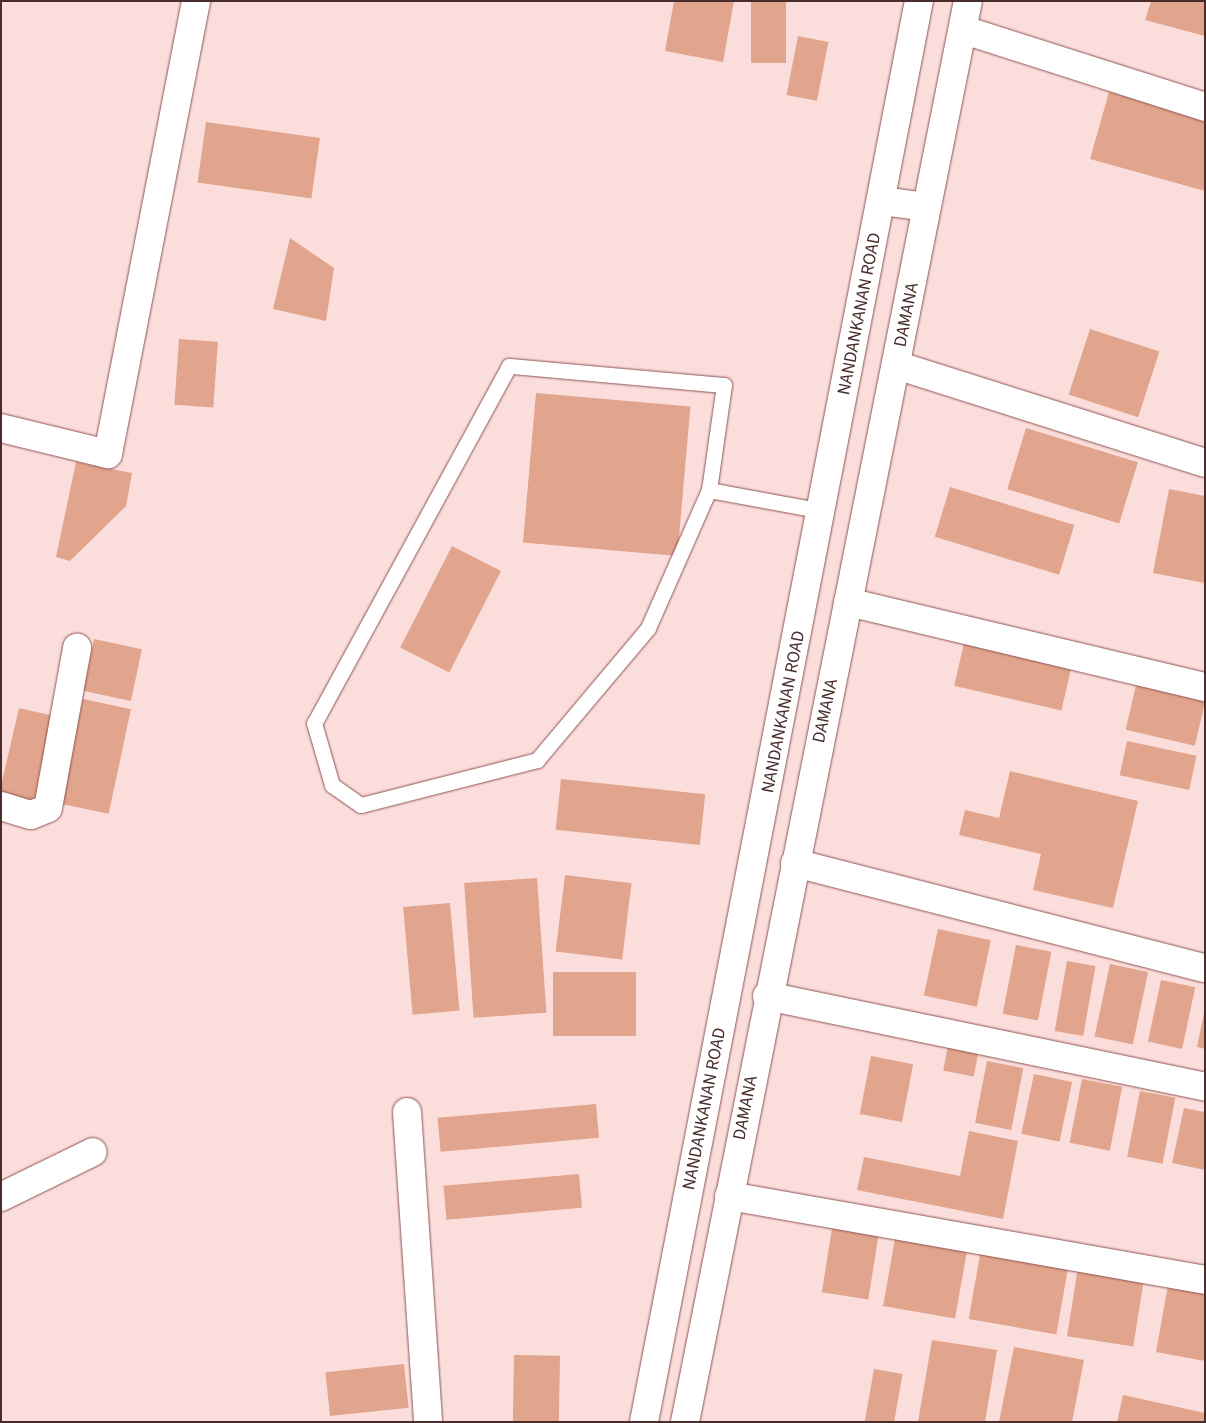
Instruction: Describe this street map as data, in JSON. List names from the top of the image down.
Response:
{
  "streets": {
    "street": ["NANDANKANAN ROAD", "DAMANA"]
  }
}
